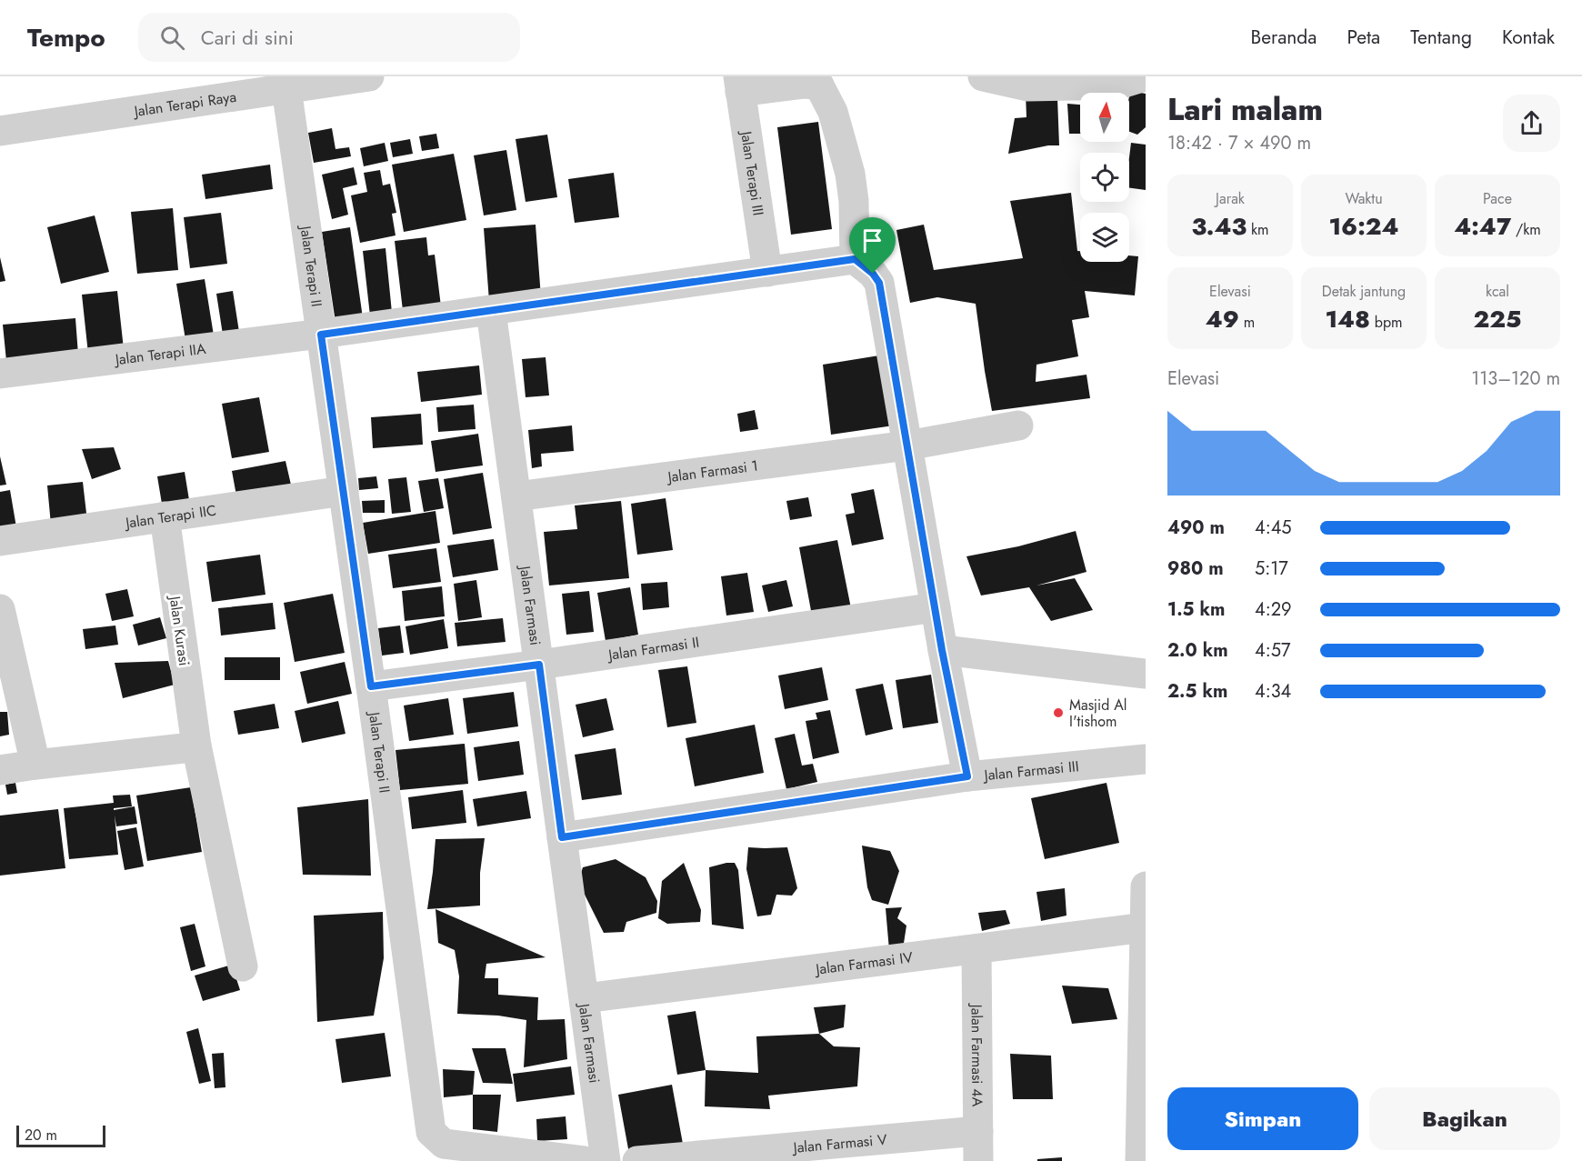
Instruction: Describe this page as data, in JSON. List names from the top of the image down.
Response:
{
  "streets": {
    "street": [
      "Jalan Terapi Raya",
      "Jalan Terapi III",
      "Jalan Terapi II",
      "Jalan Terapi IIA",
      "Jalan Farmasi 1",
      "Jalan Terapi IIC",
      "Jalan Farmasi",
      "Jalan Kurasi",
      "Jalan Farmasi II",
      "Jalan Farmasi III",
      "Jalan Farmasi IV",
      "Jalan Farmasi 4A",
      "Jalan Farmasi V"
    ]
  },
  "crossings": [
    ["Jalan Terapi Raya", "Jalan Terapi II"],
    ["Jalan Terapi III", "Jalan Terapi IIA"],
    ["Jalan Terapi II", "Jalan Terapi IIA"],
    ["Jalan Terapi II", "Jalan Terapi IIC"],
    ["Jalan Terapi II", "Jalan Farmasi II"],
    ["Jalan Terapi IIA", "Jalan Farmasi"],
    ["Jalan Farmasi 1", "Jalan Farmasi"],
    ["Jalan Terapi IIC", "Jalan Kurasi"],
    ["Jalan Farmasi", "Jalan Farmasi II"],
    ["Jalan Farmasi", "Jalan Farmasi III"],
    ["Jalan Farmasi", "Jalan Farmasi IV"],
    ["Jalan Farmasi IV", "Jalan Farmasi 4A"],
    ["Jalan Farmasi 4A", "Jalan Farmasi V"]
  ],
  "places": ["Masjid Al I'tishom"],
  "scale_bar": "20 m",
  "north": "top",
  "page": {
    "header": "Tempo",
    "search": "Cari di sini",
    "nav": [
      "Beranda",
      "Peta",
      "Tentang",
      "Kontak"
    ],
    "heading": ["Lari malam", "18:42 · 7 × 490 m"],
    "stats": [
      ["Jarak", "3.43 km"],
      ["Waktu", "16:24"],
      ["Pace", "4:47 /km"],
      ["Elevasi", "49 m"],
      ["Detak jantung", "148 bpm"],
      ["kcal", "225"]
    ],
    "chart": ["Elevasi", "113–120 m"],
    "list": [
      {
        "name": "490 m",
        "note": "4:45"
      },
      {
        "name": "980 m",
        "note": "5:17"
      },
      {
        "name": "1.5 km",
        "note": "4:29"
      },
      {
        "name": "2.0 km",
        "note": "4:57"
      },
      {
        "name": "2.5 km",
        "note": "4:34"
      }
    ],
    "buttons": ["Simpan", "Bagikan"],
    "scale": "20 m"
  }
}
